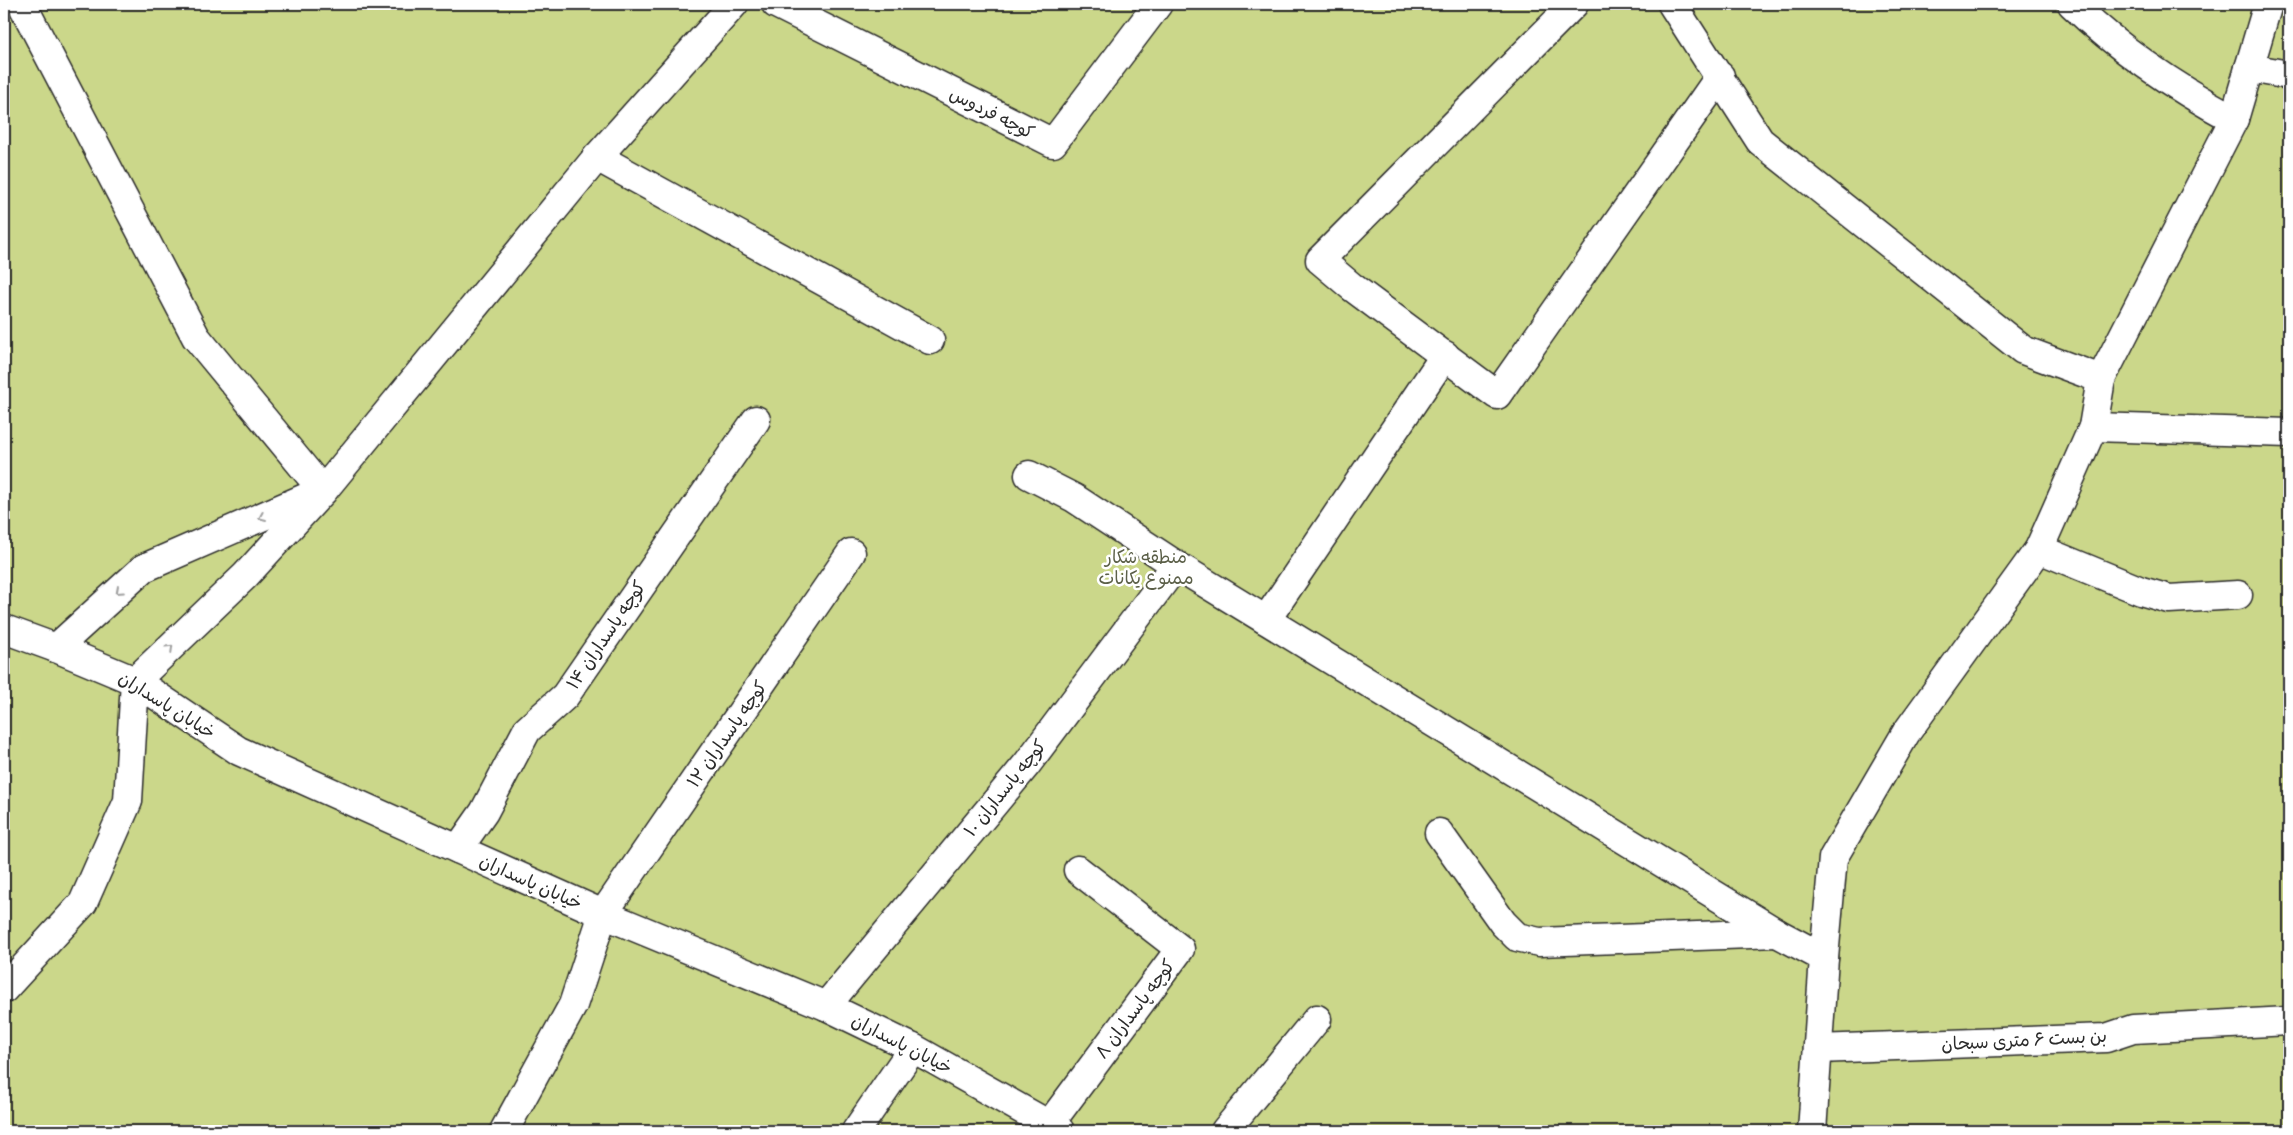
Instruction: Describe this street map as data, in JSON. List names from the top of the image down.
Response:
{
  "streets": {
    "street": [
      "کوچه فردوس",
      "کوچه پاسداران ۱۴",
      "خیابان پاسداران",
      "کوچه پاسداران ۱۲",
      "کوچه پاسداران ۱۰",
      "کوچه پاسداران ۸",
      "بن بست ۶ متری سبحان"
    ]
  },
  "crossings": [
    ["کوچه پاسداران ۱۴", "خیابان پاسداران"],
    ["خیابان پاسداران", "کوچه پاسداران ۱۲"],
    ["خیابان پاسداران", "کوچه پاسداران ۱۰"],
    ["خیابان پاسداران", "کوچه پاسداران ۸"]
  ],
  "parks": ["منطقه شکار ممنوع یکانات"]
}
